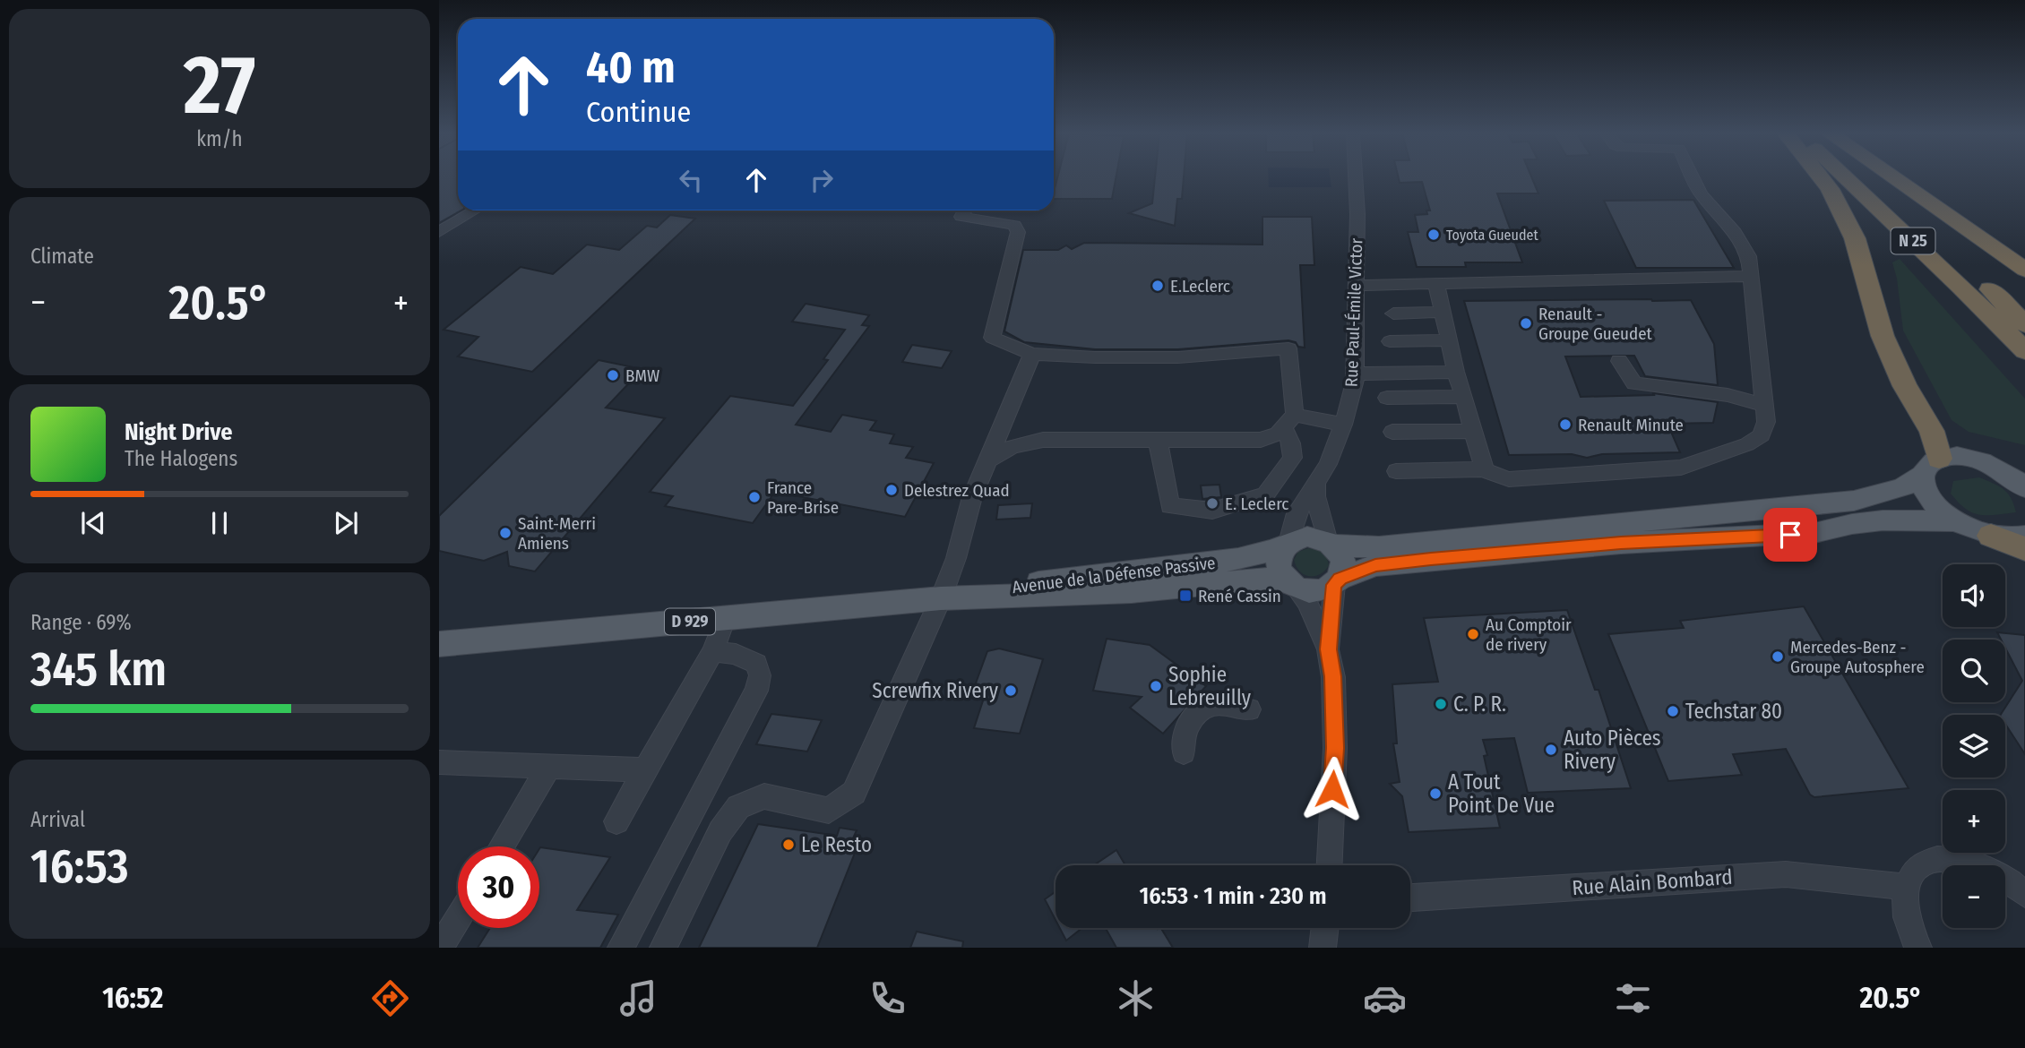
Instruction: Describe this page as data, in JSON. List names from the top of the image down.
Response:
{
  "streets": {
    "highway": ["N 25"],
    "main road": ["Avenue de la Défense Passive", "D 929"],
    "street": ["Rue Paul-Émile Victor", "Rue Alain Bombard"]
  },
  "crossings": [
    ["Rue Paul-Émile Victor", "Avenue de la Défense Passive"]
  ],
  "places": {
    "other": [
      "Toyota Gueudet",
      "E.Leclerc",
      "Renault - Groupe Gueudet",
      "BMW",
      "Renault Minute",
      "Delestrez Quad",
      "France Pare-Brise",
      "E. Leclerc",
      "Saint-Merri Amiens",
      "Au Comptoir de rivery",
      "Mercedes-Benz - Groupe Autosphere",
      "Sophie Lebreuilly",
      "Screwfix Rivery",
      "C. P. R.",
      "Techstar 80",
      "Auto Pièces Rivery",
      "A Tout Point De Vue",
      "Le Resto"
    ],
    "transit": ["René Cassin"]
  },
  "page": {
    "tile": [
      ["27", "km/h"],
      "Climate",
      ["Range · 69%", "345 km"],
      ["Arrival", "16:53"]
    ],
    "turn": ["40 m", "Continue"],
    "heat": ["−", "20.5°", "+"],
    "song": ["Night Drive", "The Halogens"],
    "map_buttons": ["+", "−"],
    "limit": "30",
    "trip": "16:53 · 1 min · 230 m",
    "tabs": ["16:52", "20.5°"]
  }
}
